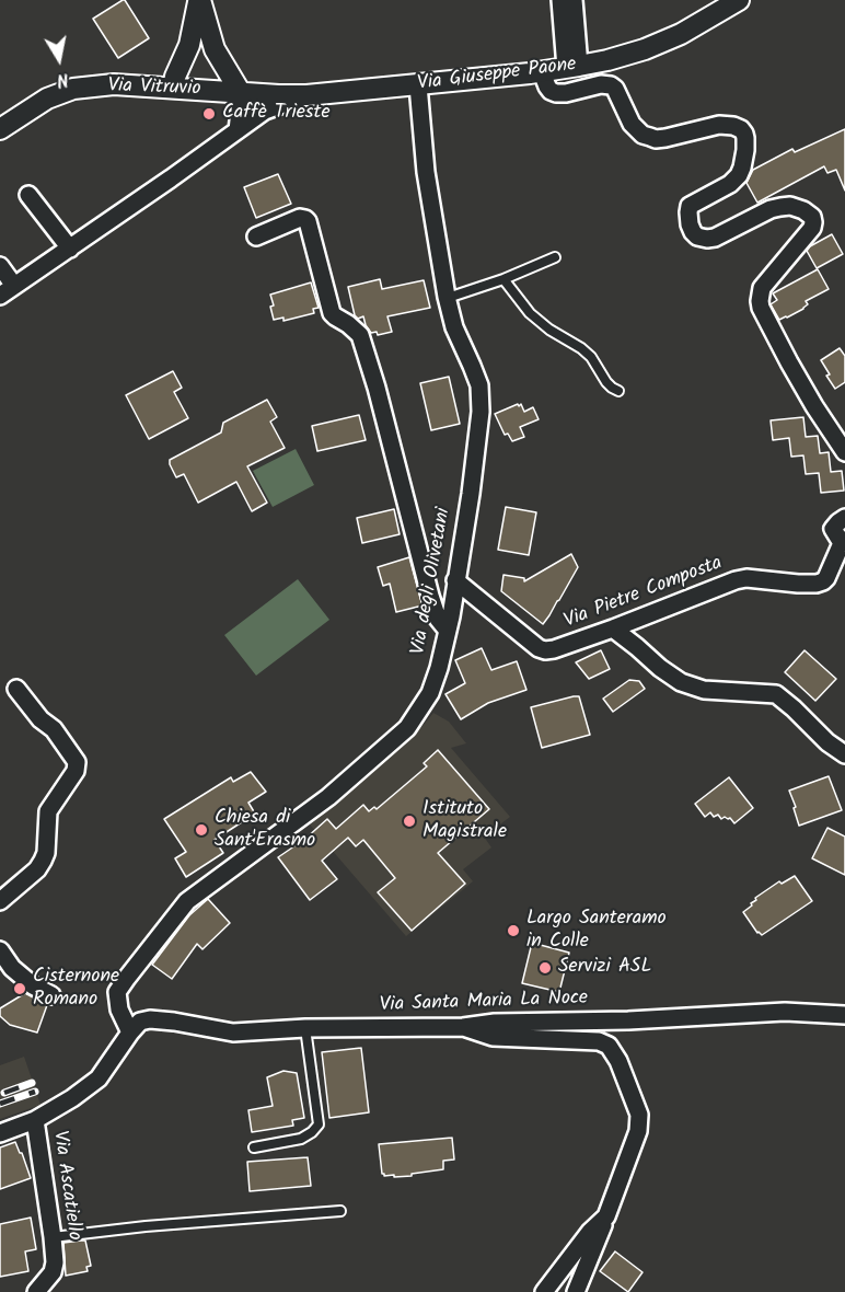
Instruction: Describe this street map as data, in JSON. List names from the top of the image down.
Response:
{
  "streets": {
    "street": [
      "Via Giuseppe Paone",
      "Via Vitruvio",
      "Via degli Olivetani",
      "Via Pietre Composta",
      "Via Santa Maria La Noce",
      "Via Ascatiello"
    ]
  },
  "crossings": [
    ["Via Giuseppe Paone", "Via Vitruvio"],
    ["Via Giuseppe Paone", "Via degli Olivetani"],
    ["Via degli Olivetani", "Via Pietre Composta"],
    ["Via degli Olivetani", "Via Santa Maria La Noce"]
  ],
  "places": [
    "Caffè Trieste",
    "Istituto Magistrale",
    "Chiesa di Sant'Erasmo",
    "Largo Santeramo in Colle",
    "Servizi ASL",
    "Cisternone Romano"
  ],
  "north": "bottom"
}
